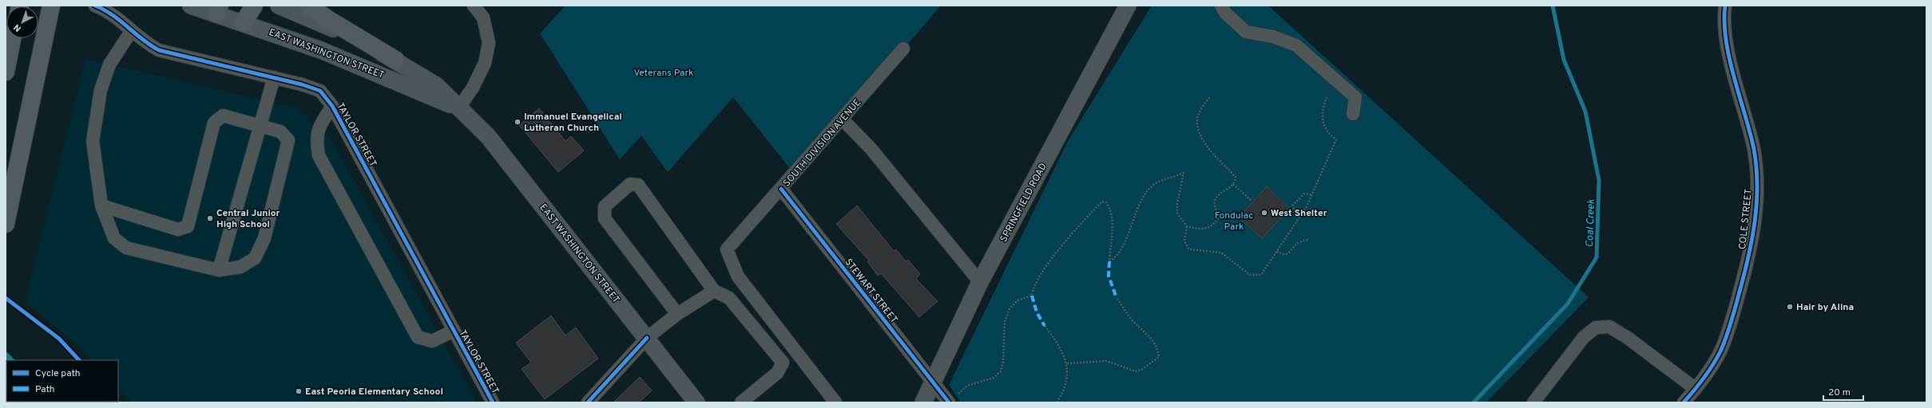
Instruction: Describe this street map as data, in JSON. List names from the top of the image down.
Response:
{
  "streets": {
    "main road": ["EAST WASHINGTON STREET", "SPRINGFIELD ROAD"],
    "street": [
      "TAYLOR STREET",
      "SOUTH DIVISION AVENUE",
      "COLE STREET",
      "STEWART STREET"
    ]
  },
  "crossings": [
    ["SOUTH DIVISION AVENUE", "STEWART STREET"],
    ["SPRINGFIELD ROAD", "STEWART STREET"]
  ],
  "water": ["Coal Creek"],
  "parks": ["Veterans Park", "Fondulac Park"],
  "places": [
    "Immanuel Evangelical Lutheran Church",
    "West Shelter",
    "Central Junior High School",
    "Hair by Alina",
    "East Peoria Elementary School"
  ],
  "legend": ["Cycle path", "Path"],
  "scale_bar": "20 m",
  "north": "bottom left"
}
